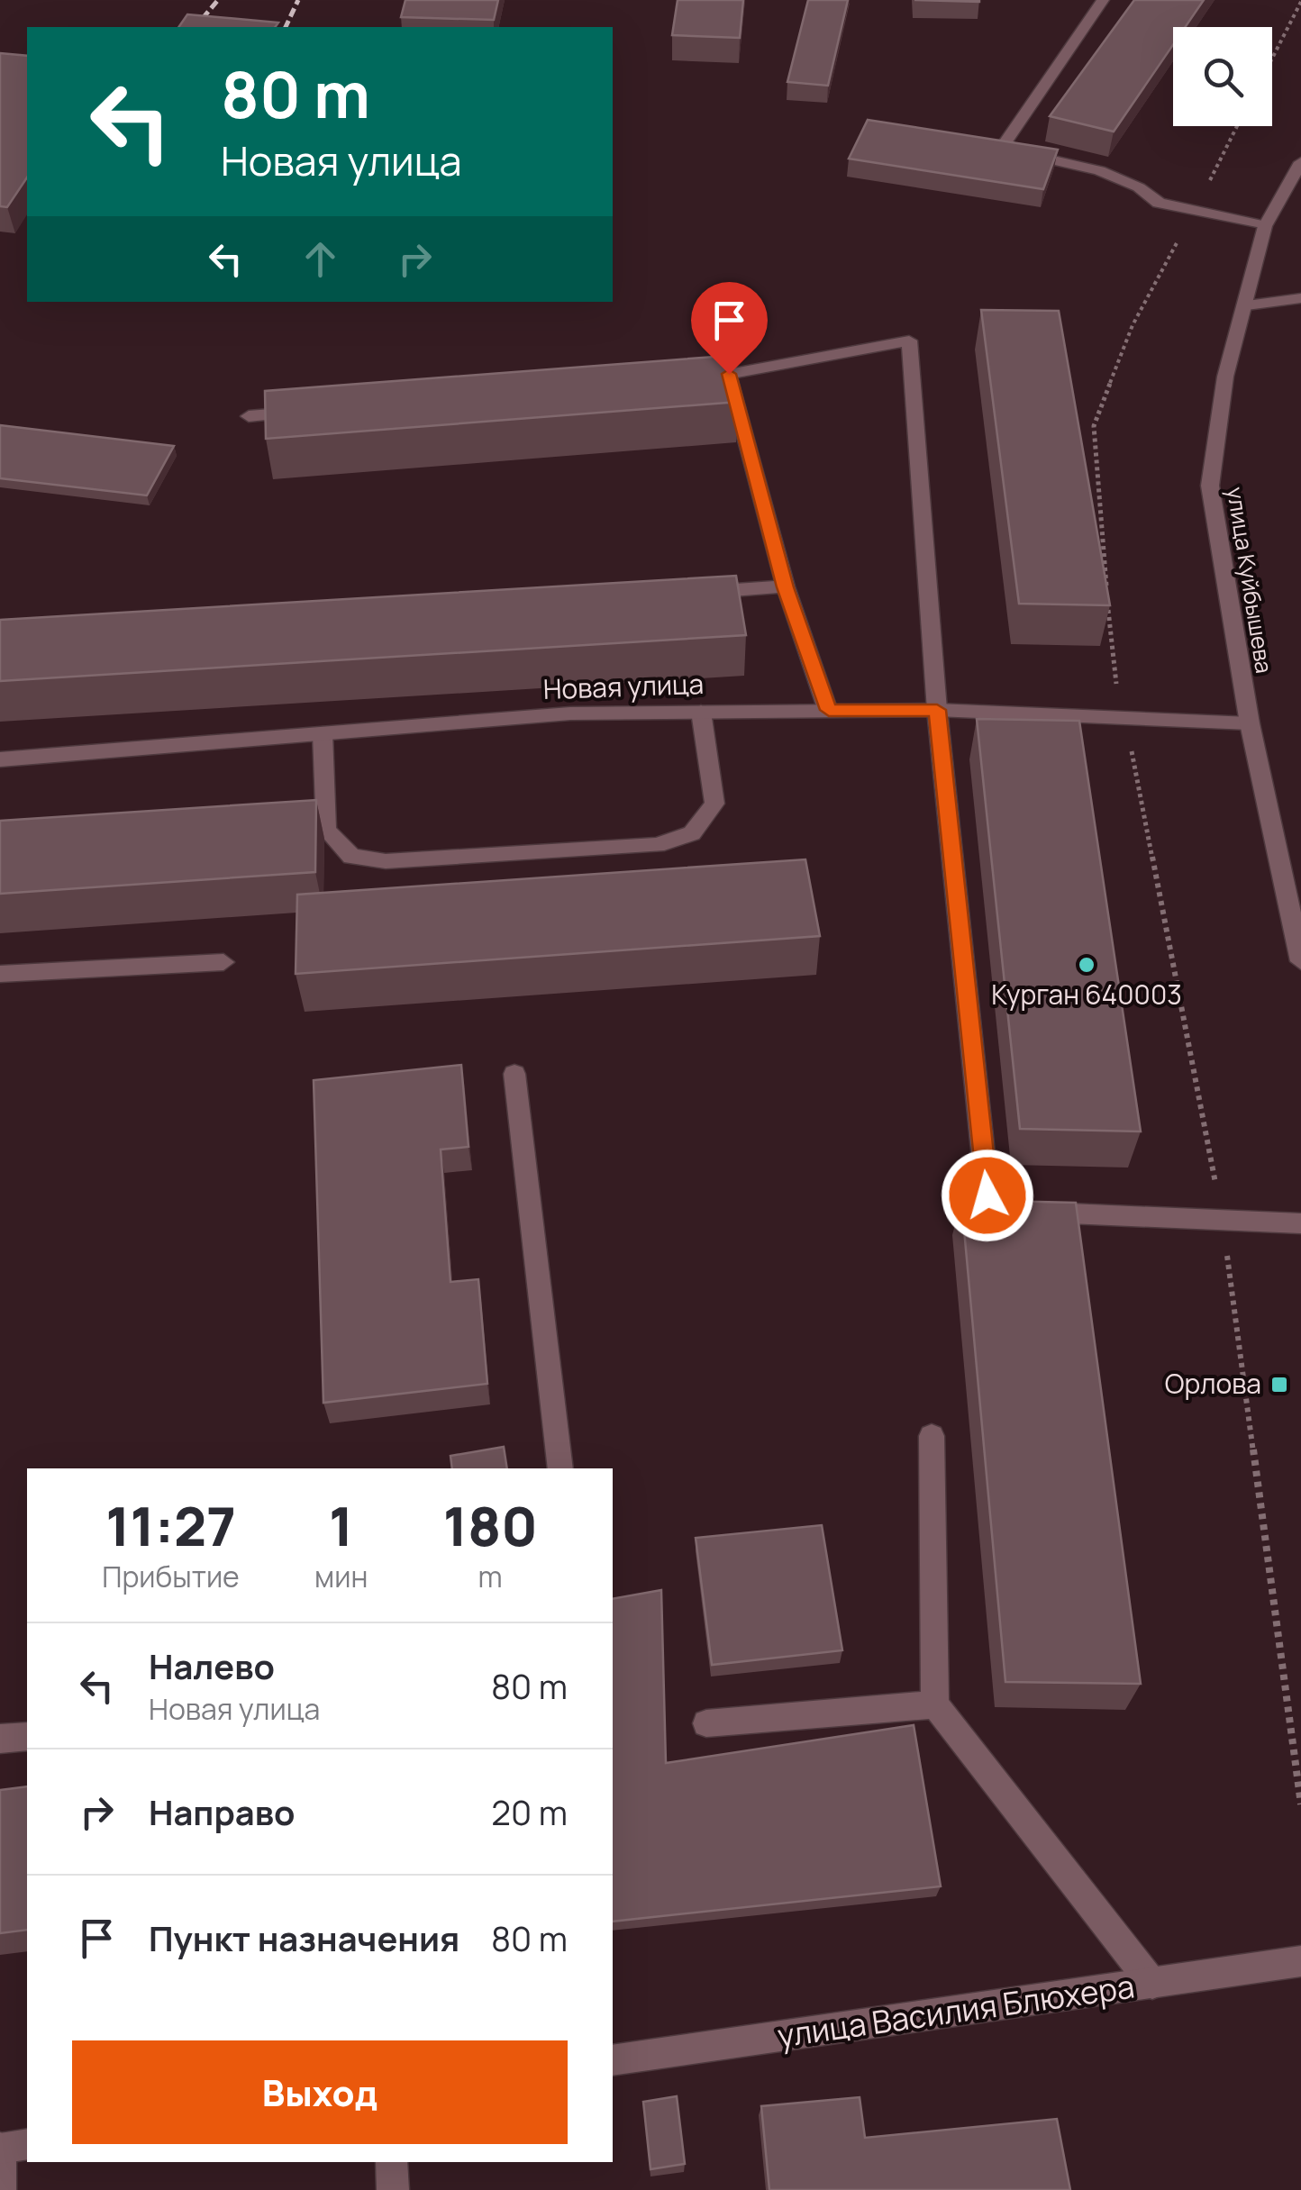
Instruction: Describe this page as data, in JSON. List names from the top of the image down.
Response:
{
  "streets": {
    "street": ["улица Куйбышева", "Новая улица", "улица Василия Блюхера"]
  },
  "crossings": [
    ["улица Куйбышева", "Новая улица"]
  ],
  "places": {
    "other": ["Курган 640003"],
    "transit": ["Орлова"]
  },
  "page": {
    "turn": ["80 m", "Новая улица"],
    "eta": [
      "11:27",
      "Прибытие",
      "1",
      "мин",
      "180",
      "m"
    ],
    "list": [
      {
        "name": "Налево",
        "note": "Новая улица",
        "value": "80 m"
      },
      {
        "name": "Направо",
        "value": "20 m"
      },
      {
        "name": "Пункт назначения",
        "value": "80 m"
      }
    ],
    "buttons": "Выход"
  }
}
